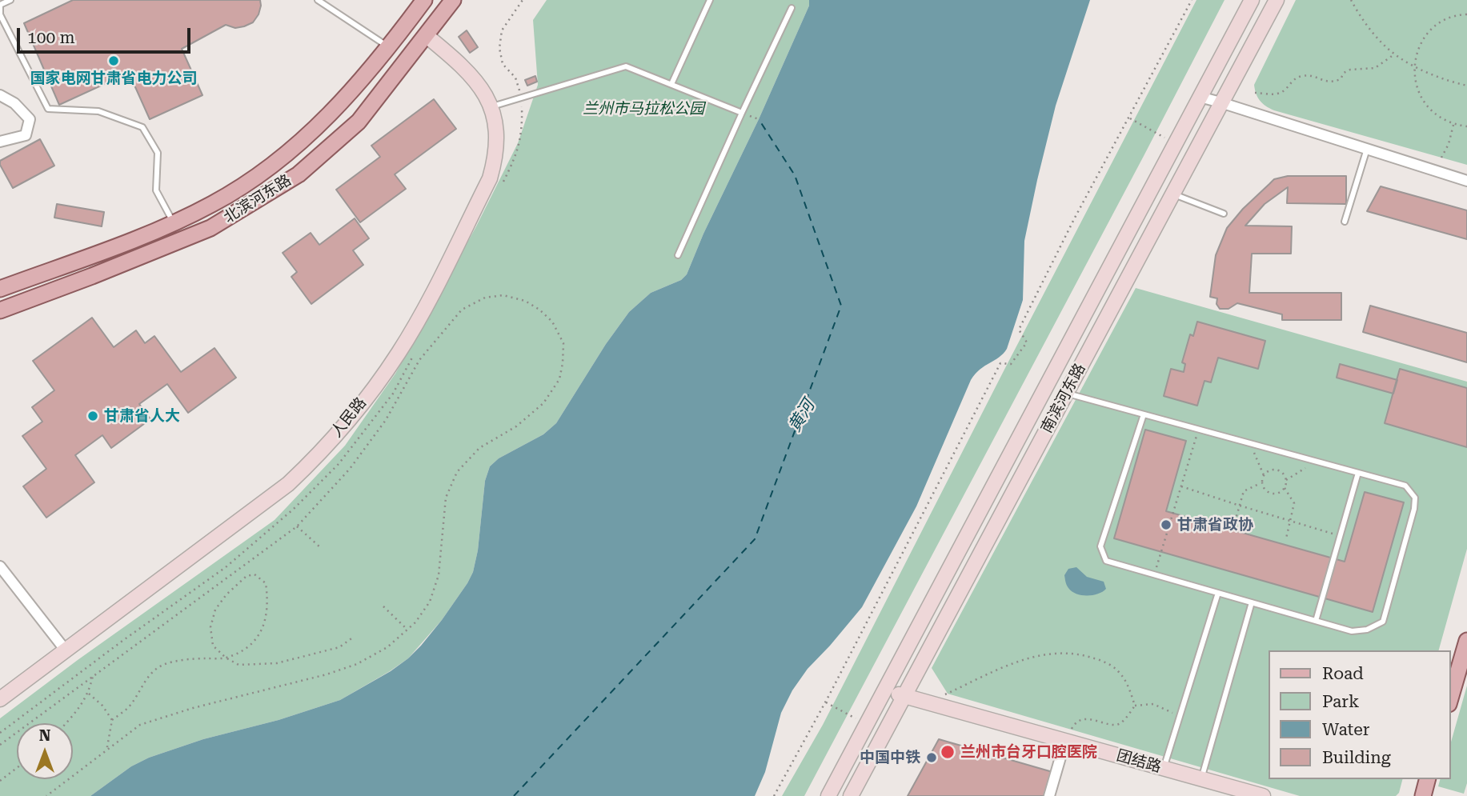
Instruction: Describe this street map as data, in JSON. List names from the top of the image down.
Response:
{
  "streets": {
    "main road": [
      "北滨河东路",
      "南滨河东路",
      "人民路",
      "团结路"
    ]
  },
  "crossings": [
    ["北滨河东路", "人民路"],
    ["南滨河东路", "团结路"]
  ],
  "water": ["黄河"],
  "parks": ["兰州市马拉松公园"],
  "places": [
    "国家电网甘肃省电力公司",
    "甘肃省人大",
    "甘肃省政协",
    "兰州市台牙口腔医院",
    "中国中铁"
  ],
  "legend": [
    "Road",
    "Park",
    "Water",
    "Building"
  ],
  "scale_bar": "100 m",
  "north": "top"
}
